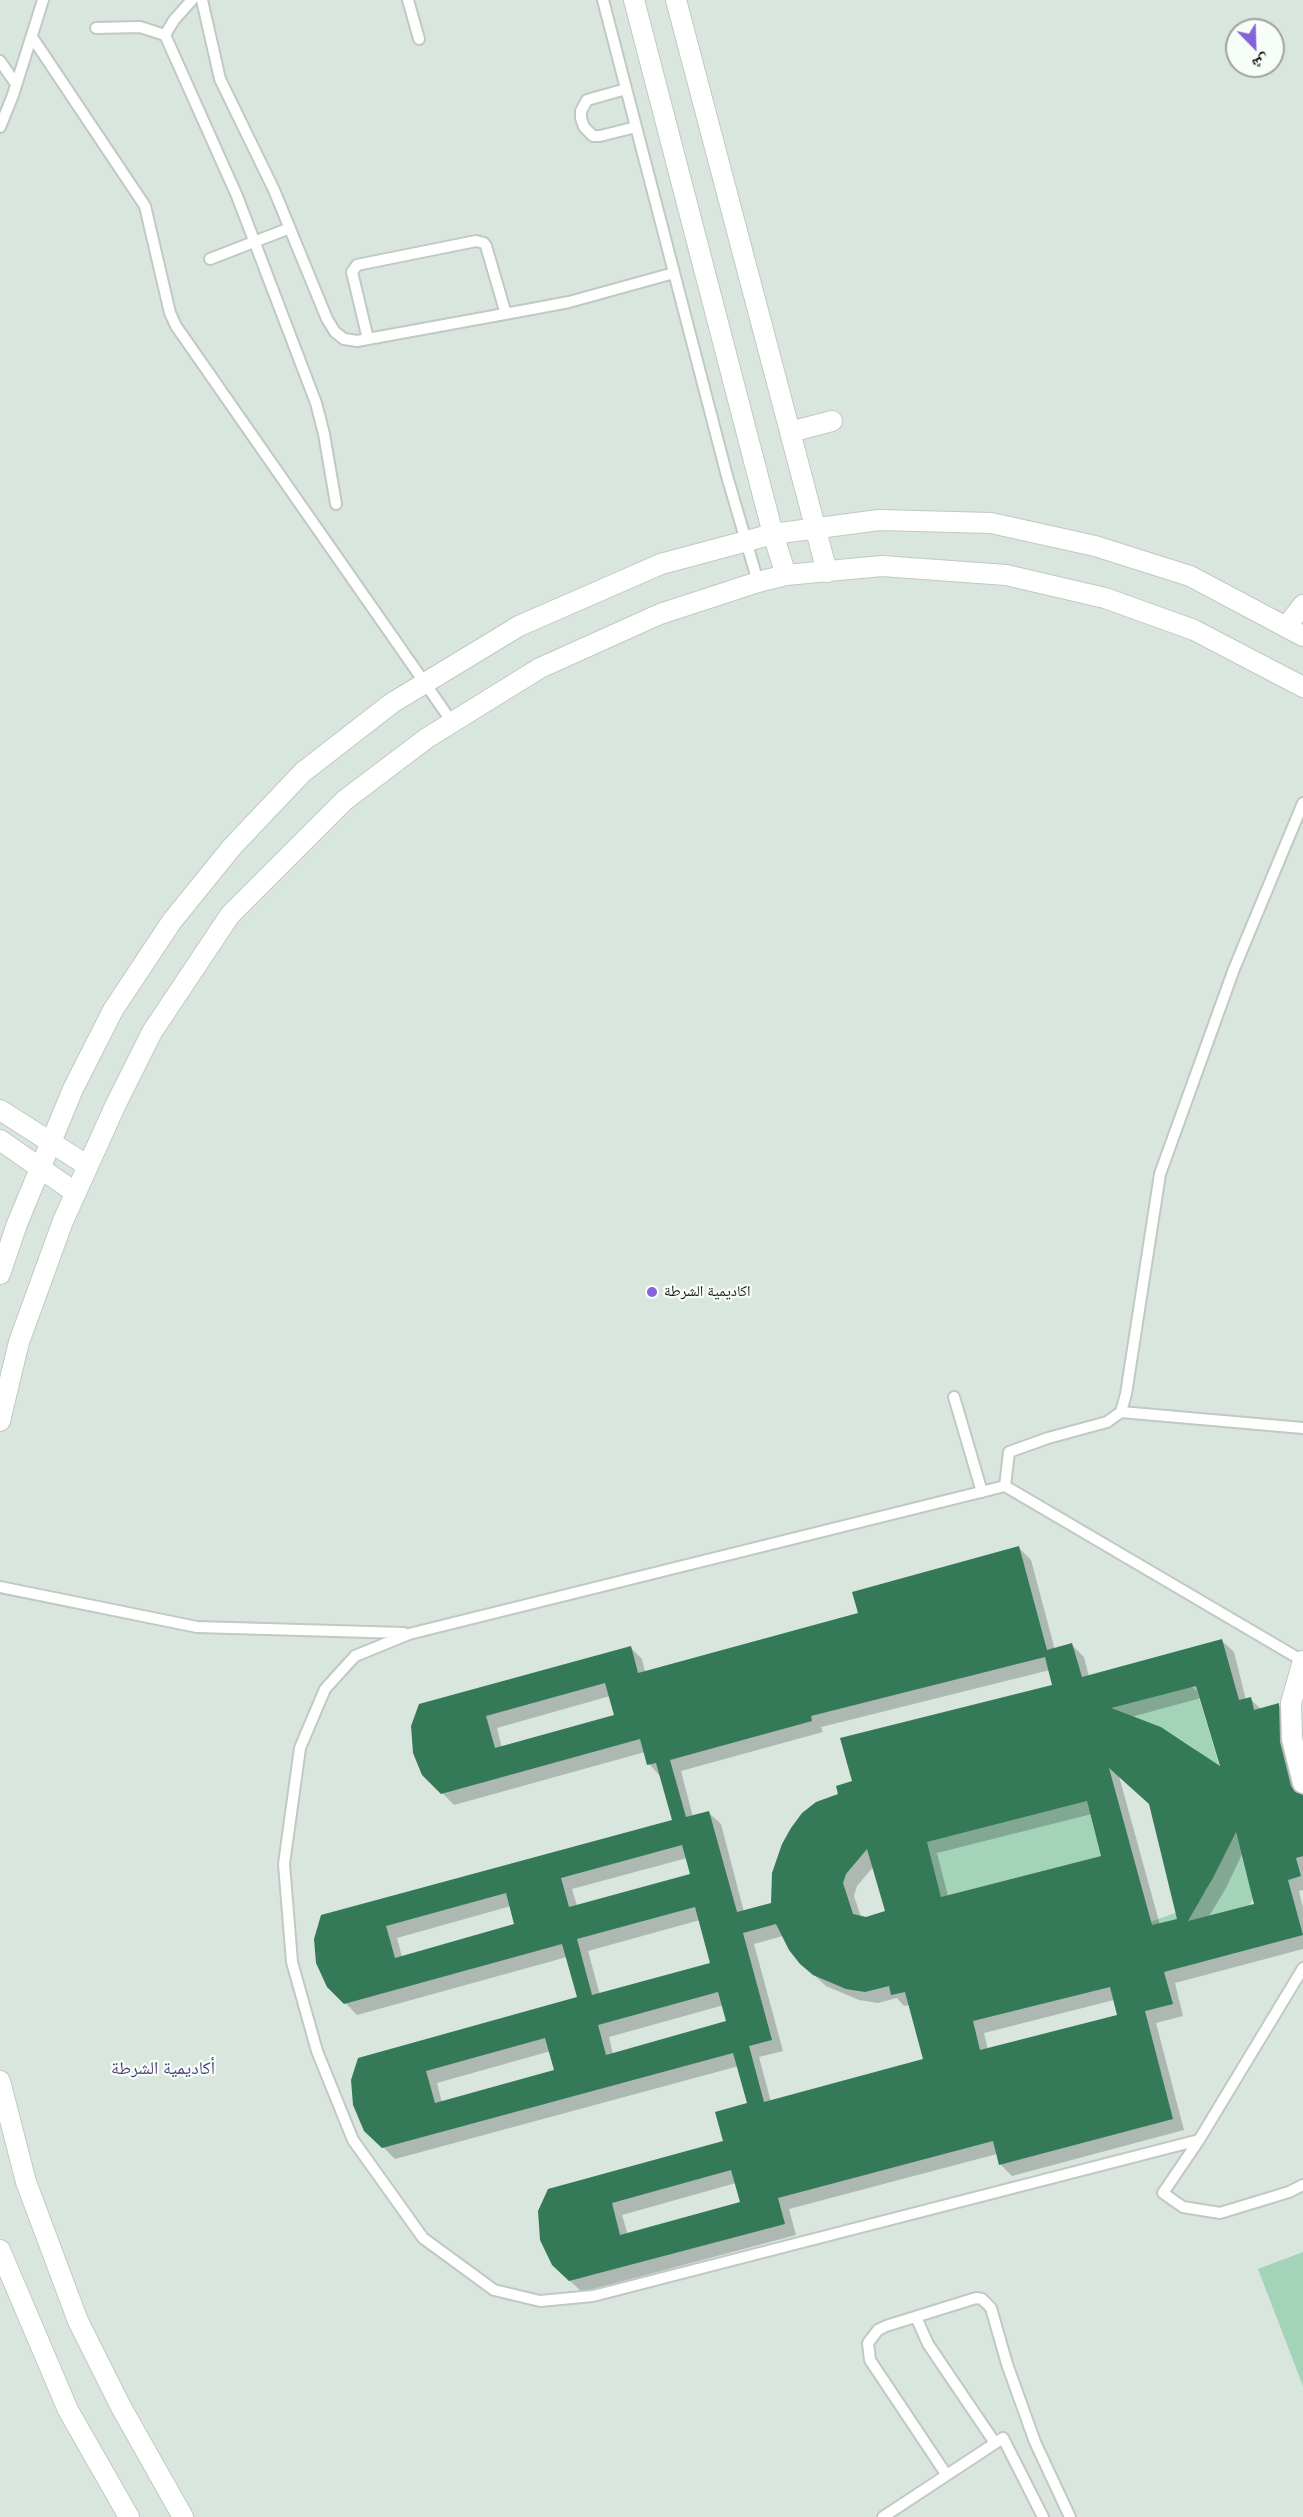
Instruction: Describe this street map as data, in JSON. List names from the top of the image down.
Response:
{
  "districts": ["أكاديمية الشرطة"],
  "places": ["اكاديمية الشرطة"],
  "north": "bottom right"
}
